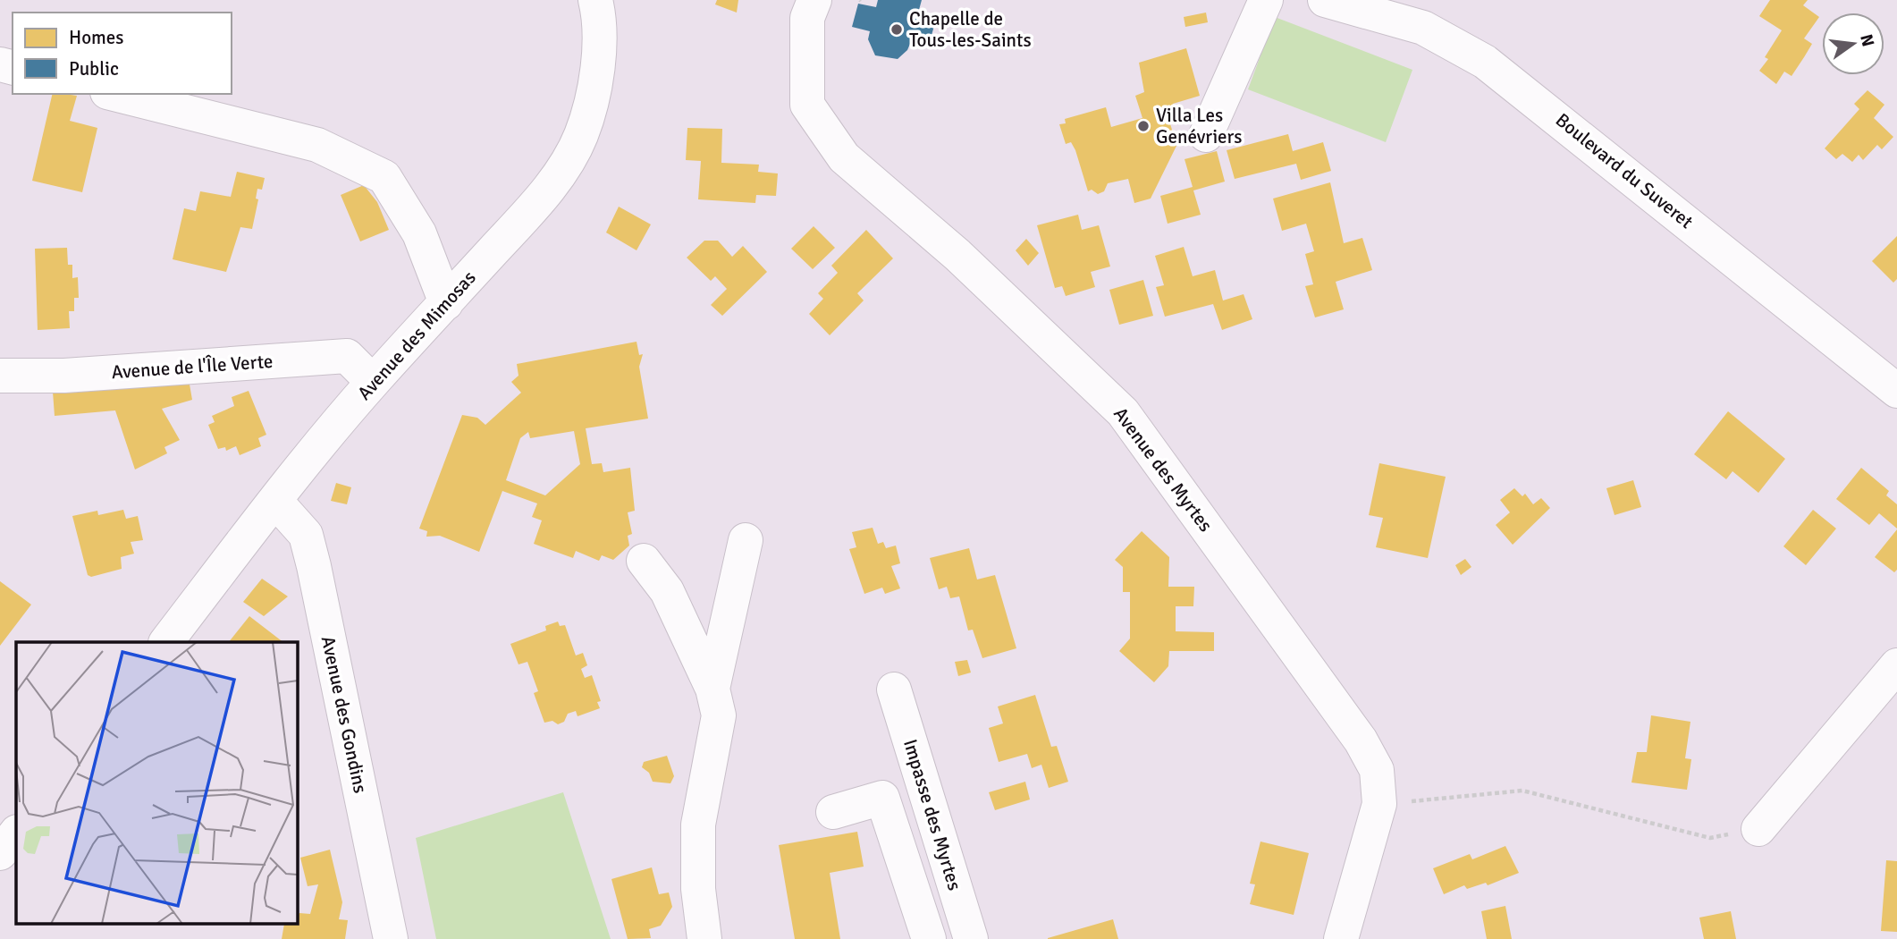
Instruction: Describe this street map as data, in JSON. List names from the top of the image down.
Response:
{
  "streets": {
    "street": [
      "Boulevard du Suveret",
      "Avenue des Mimosas",
      "Avenue de l'Île Verte",
      "Avenue des Myrtes",
      "Avenue des Gondins",
      "Impasse des Myrtes"
    ]
  },
  "crossings": [
    ["Avenue des Mimosas", "Avenue de l'Île Verte"],
    ["Avenue des Mimosas", "Avenue des Gondins"]
  ],
  "places": ["Chapelle de Tous-les-Saints", "Villa Les Genévriers"],
  "legend": ["Homes", "Public"],
  "north": "right"
}
